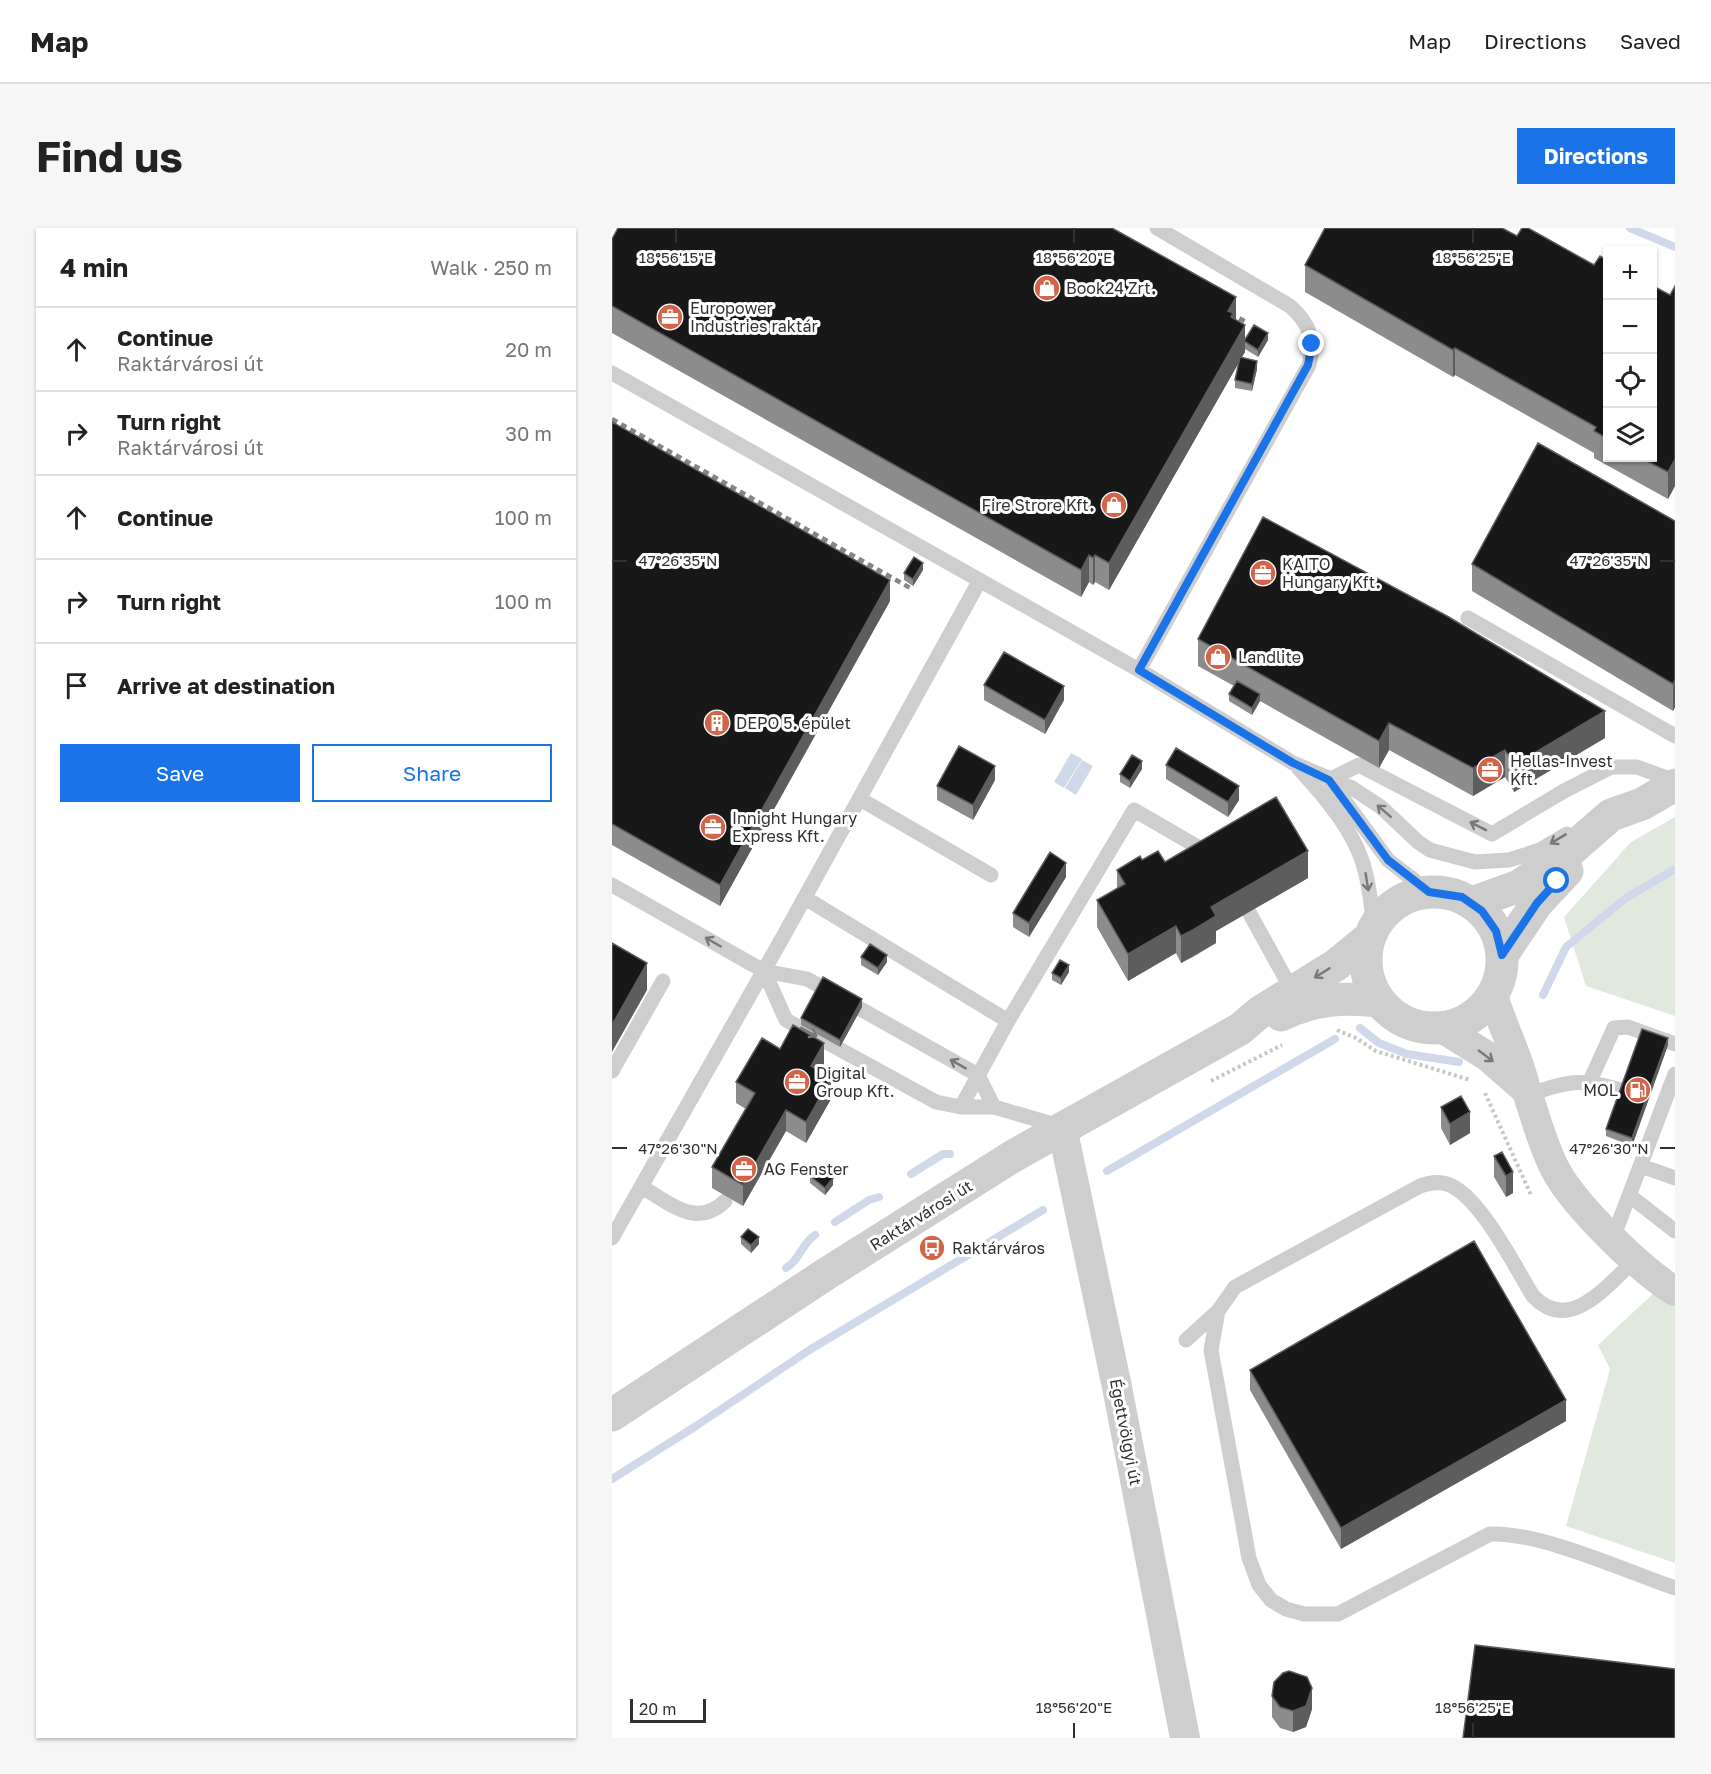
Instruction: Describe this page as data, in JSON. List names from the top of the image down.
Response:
{
  "streets": {
    "street": ["Raktárvárosi út", "Égettvölgyi út"]
  },
  "crossings": [
    ["Raktárvárosi út", "Égettvölgyi út"]
  ],
  "places": {
    "shop": ["Book24 Zrt.", "Fire Strore Kft.", "Landlite"],
    "office": [
      "Europower Industries raktár",
      "KAITO Hungary Kft.",
      "Hellas-Invest Kft.",
      "Innight Hungary Express Kft.",
      "Digital Group Kft.",
      "AG Fenster"
    ],
    "building": ["DEPO 5. épület"],
    "fuel station": ["MOL"],
    "bus stop": ["Raktárváros"]
  },
  "scale_bar": "20 m",
  "page": {
    "header": "Map",
    "nav": ["Map", "Directions", "Saved"],
    "buttons": [
      "Directions",
      ["Save", "Share"]
    ],
    "title": "Find us",
    "heading": ["4 min", "Walk · 250 m"],
    "map_buttons": ["+", "−"],
    "list": [
      ["Continue", "Raktárvárosi út", "20 m"],
      ["Turn right", "Raktárvárosi út", "30 m"],
      ["Continue", "100 m"],
      ["Turn right", "100 m"],
      "Arrive at destination"
    ],
    "scale": "20 m"
  },
  "coordinates": [
    "18°56'15\"E",
    "18°56'20\"E",
    "18°56'25\"E",
    "47°26'35\"N",
    "47°26'30\"N"
  ]
}
